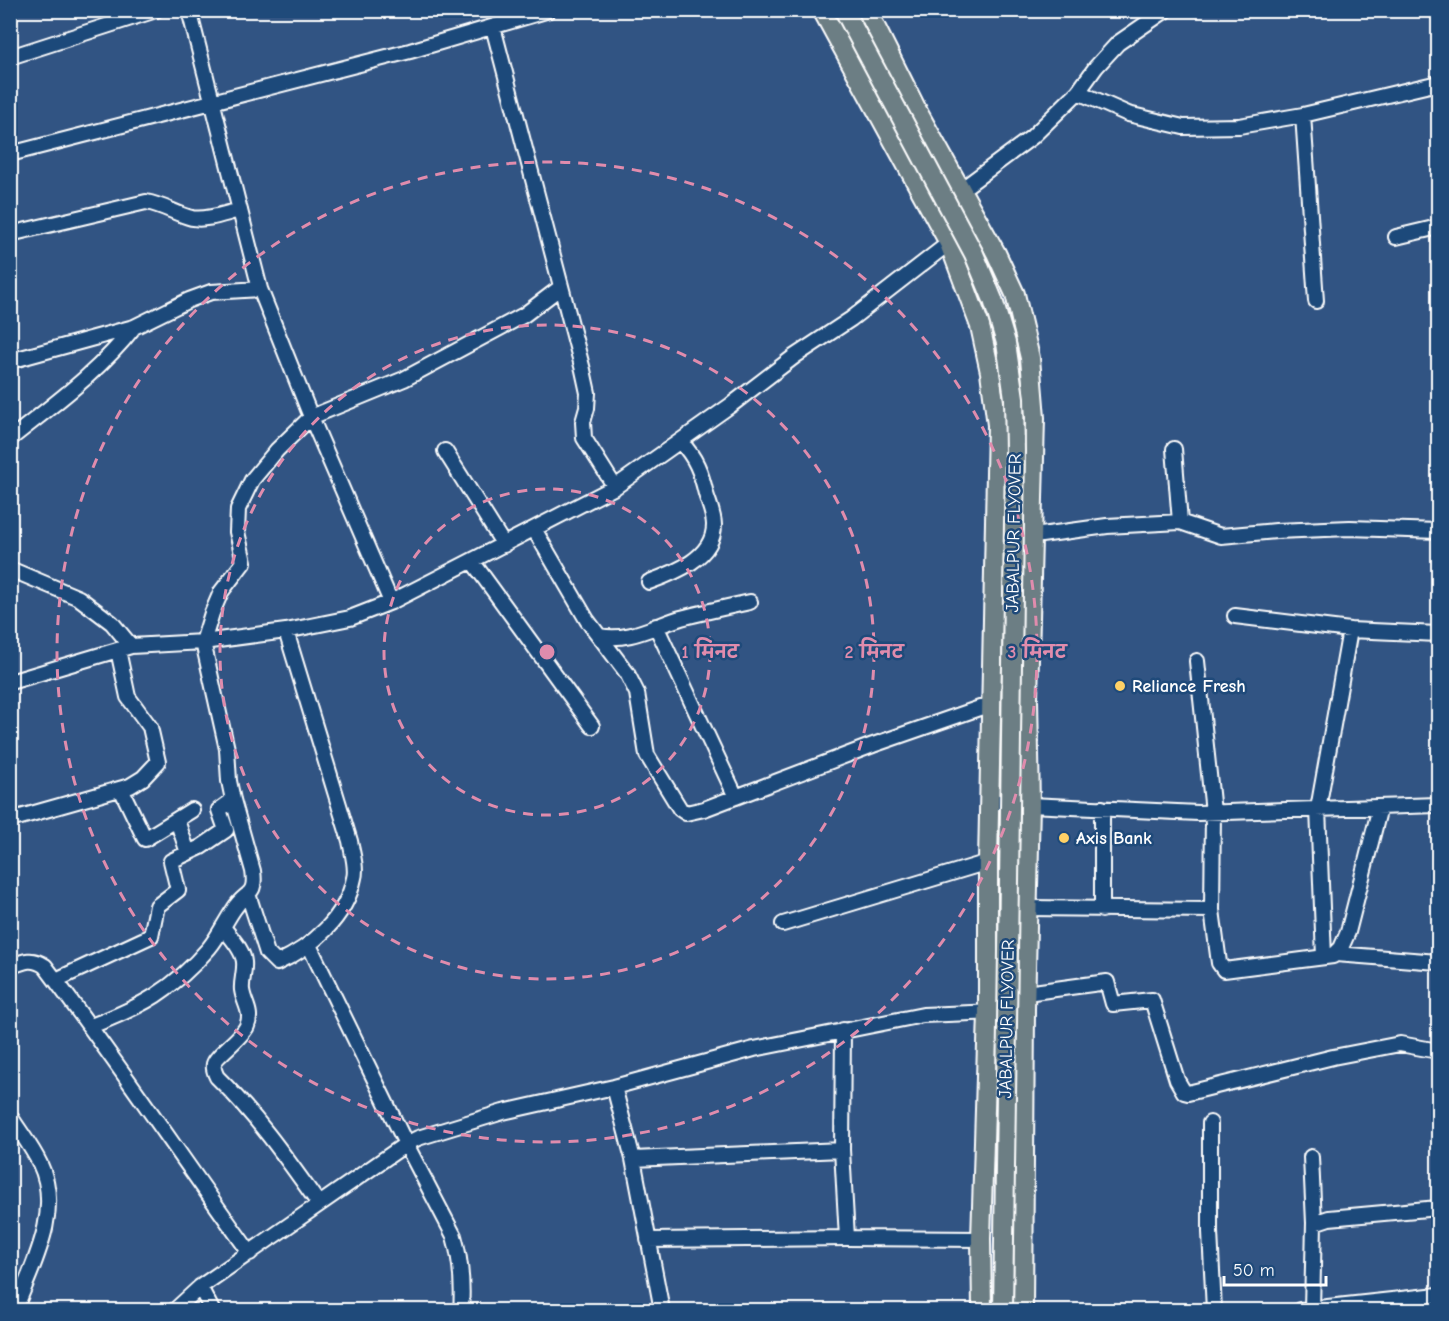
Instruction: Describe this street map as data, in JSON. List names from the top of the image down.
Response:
{
  "streets": {
    "main road": ["JABALPUR FLYOVER"]
  },
  "places": ["Reliance Fresh", "Axis Bank"],
  "scale_bar": "50 m",
  "rings": ["1 मिनट", "2 मिनट", "3 मिनट"]
}
